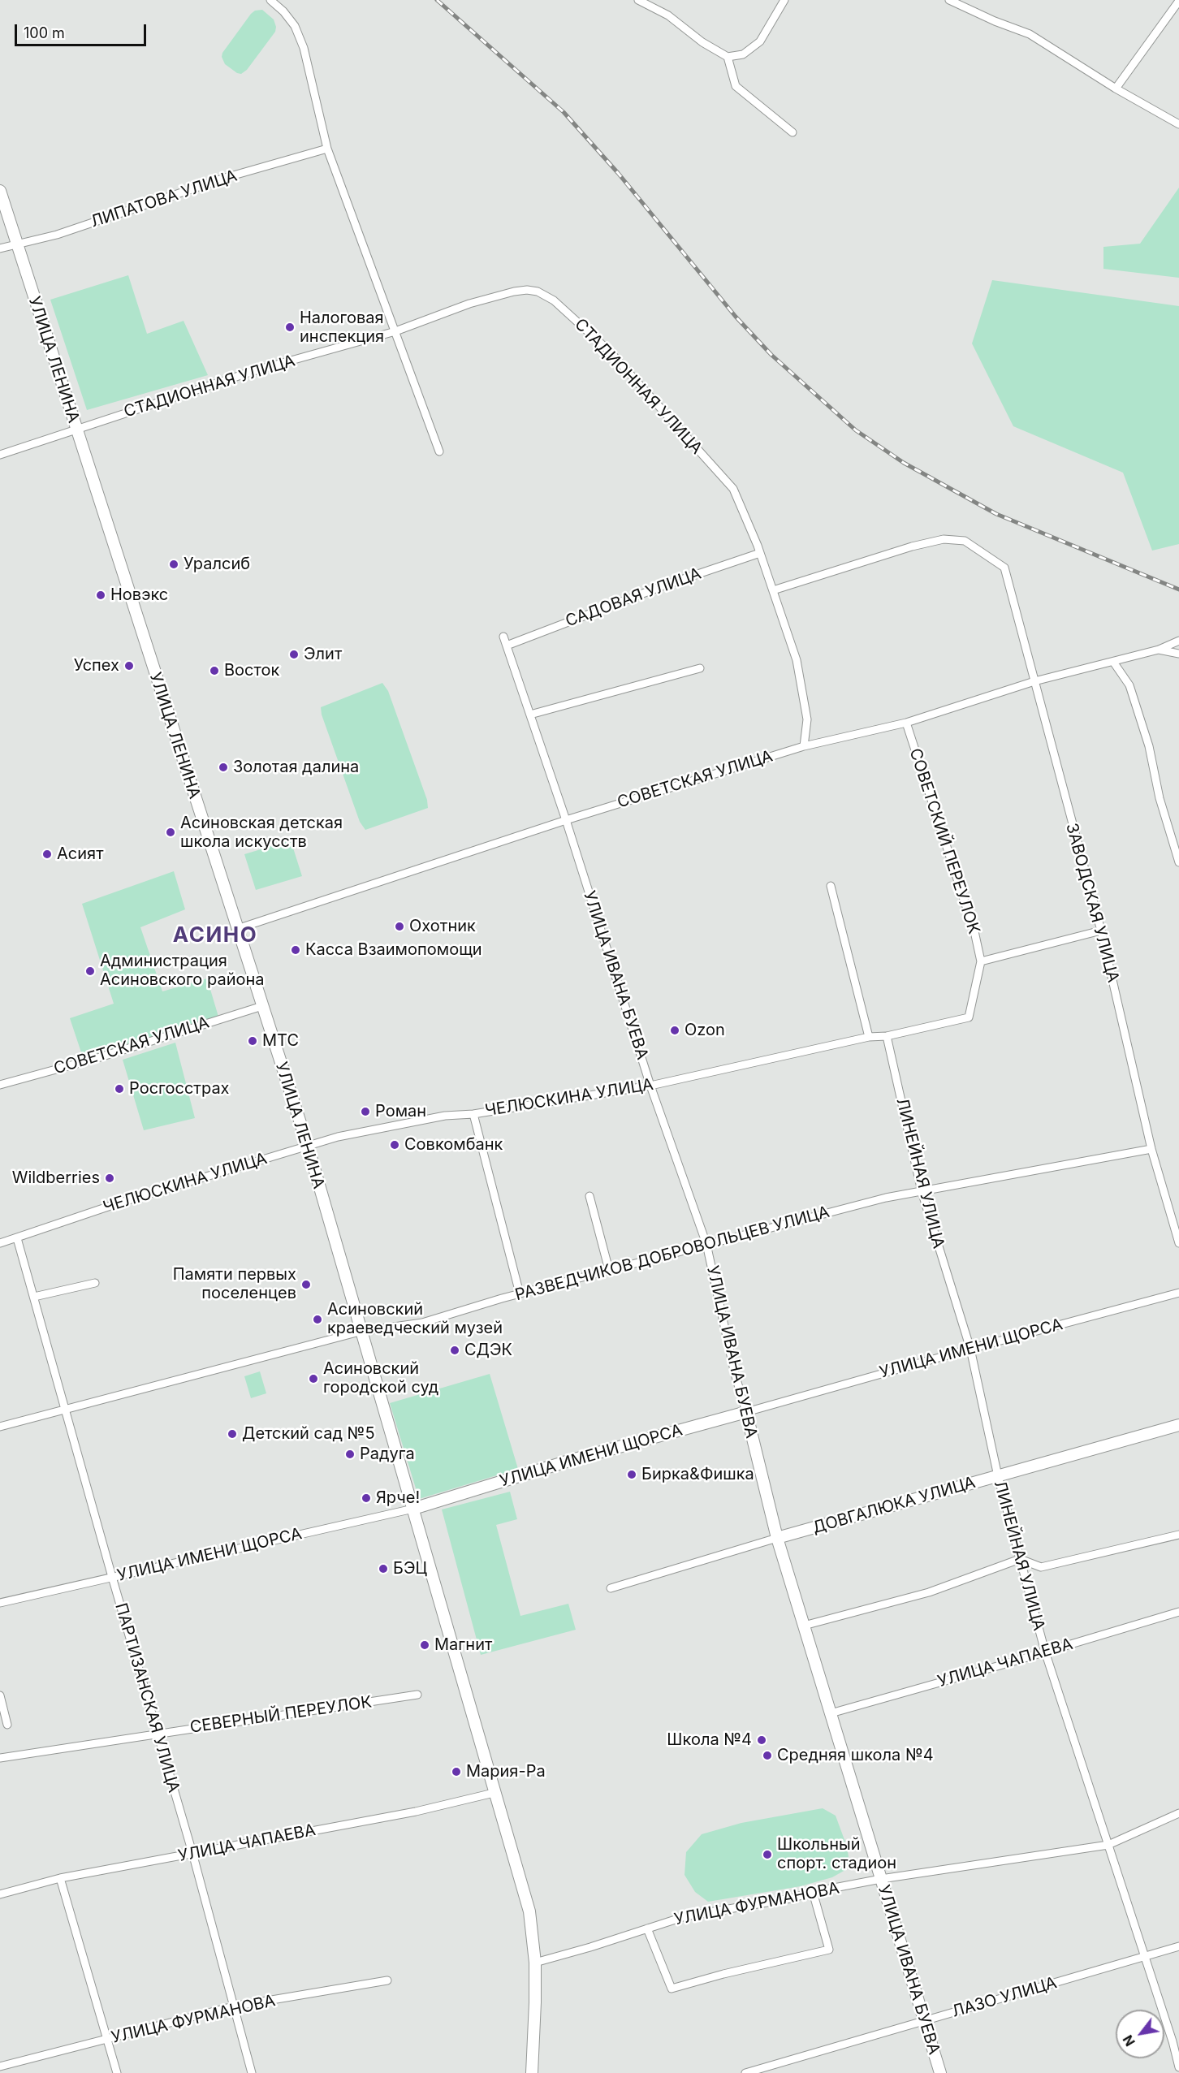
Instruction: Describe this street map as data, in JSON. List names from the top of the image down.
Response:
{
  "streets": {
    "main road": [
      "УЛИЦА ЛЕНИНА",
      "УЛИЦА ИВАНА БУЕВА",
      "УЛИЦА ИМЕНИ ЩОРСА",
      "ДОВГАЛЮКА УЛИЦА"
    ],
    "street": [
      "ЛИПАТОВА УЛИЦА",
      "СТАДИОННАЯ УЛИЦА",
      "САДОВАЯ УЛИЦА",
      "СОВЕТСКАЯ УЛИЦА",
      "СОВЕТСКИЙ ПЕРЕУЛОК",
      "ЗАВОДСКАЯ УЛИЦА",
      "ЧЕЛЮСКИНА УЛИЦА",
      "ЛИНЕЙНАЯ УЛИЦА",
      "РАЗВЕДЧИКОВ ДОБРОВОЛЬЦЕВ УЛИЦА",
      "УЛИЦА ЧАПАЕВА",
      "ПАРТИЗАНСКАЯ УЛИЦА",
      "СЕВЕРНЫЙ ПЕРЕУЛОК",
      "УЛИЦА ФУРМАНОВА",
      "ЛАЗО УЛИЦА"
    ]
  },
  "crossings": [
    ["ЛИПАТОВА УЛИЦА", "УЛИЦА ЛЕНИНА"],
    ["УЛИЦА ЛЕНИНА", "СТАДИОННАЯ УЛИЦА"],
    ["УЛИЦА ЛЕНИНА", "СОВЕТСКАЯ УЛИЦА"],
    ["УЛИЦА ЛЕНИНА", "ЧЕЛЮСКИНА УЛИЦА"],
    ["УЛИЦА ЛЕНИНА", "РАЗВЕДЧИКОВ ДОБРОВОЛЬЦЕВ УЛИЦА"],
    ["УЛИЦА ЛЕНИНА", "УЛИЦА ИМЕНИ ЩОРСА"],
    ["УЛИЦА ЛЕНИНА", "УЛИЦА ЧАПАЕВА"],
    ["УЛИЦА ЛЕНИНА", "УЛИЦА ФУРМАНОВА"],
    ["СТАДИОННАЯ УЛИЦА", "САДОВАЯ УЛИЦА"],
    ["СТАДИОННАЯ УЛИЦА", "СОВЕТСКАЯ УЛИЦА"],
    ["СТАДИОННАЯ УЛИЦА", "ЗАВОДСКАЯ УЛИЦА"],
    ["САДОВАЯ УЛИЦА", "УЛИЦА ИВАНА БУЕВА"],
    ["СОВЕТСКАЯ УЛИЦА", "СОВЕТСКИЙ ПЕРЕУЛОК"],
    ["СОВЕТСКАЯ УЛИЦА", "ЗАВОДСКАЯ УЛИЦА"],
    ["СОВЕТСКАЯ УЛИЦА", "УЛИЦА ИВАНА БУЕВА"],
    ["СОВЕТСКИЙ ПЕРЕУЛОК", "ЧЕЛЮСКИНА УЛИЦА"],
    ["ЗАВОДСКАЯ УЛИЦА", "РАЗВЕДЧИКОВ ДОБРОВОЛЬЦЕВ УЛИЦА"],
    ["УЛИЦА ИВАНА БУЕВА", "ЧЕЛЮСКИНА УЛИЦА"],
    ["УЛИЦА ИВАНА БУЕВА", "РАЗВЕДЧИКОВ ДОБРОВОЛЬЦЕВ УЛИЦА"],
    ["УЛИЦА ИВАНА БУЕВА", "УЛИЦА ИМЕНИ ЩОРСА"],
    ["УЛИЦА ИВАНА БУЕВА", "ДОВГАЛЮКА УЛИЦА"],
    ["УЛИЦА ИВАНА БУЕВА", "УЛИЦА ЧАПАЕВА"],
    ["УЛИЦА ИВАНА БУЕВА", "УЛИЦА ФУРМАНОВА"],
    ["УЛИЦА ИВАНА БУЕВА", "ЛАЗО УЛИЦА"],
    ["ЧЕЛЮСКИНА УЛИЦА", "ЛИНЕЙНАЯ УЛИЦА"],
    ["ЧЕЛЮСКИНА УЛИЦА", "ПАРТИЗАНСКАЯ УЛИЦА"],
    ["ЛИНЕЙНАЯ УЛИЦА", "РАЗВЕДЧИКОВ ДОБРОВОЛЬЦЕВ УЛИЦА"],
    ["ЛИНЕЙНАЯ УЛИЦА", "УЛИЦА ИМЕНИ ЩОРСА"],
    ["ЛИНЕЙНАЯ УЛИЦА", "ДОВГАЛЮКА УЛИЦА"],
    ["ЛИНЕЙНАЯ УЛИЦА", "УЛИЦА ЧАПАЕВА"],
    ["ЛИНЕЙНАЯ УЛИЦА", "УЛИЦА ФУРМАНОВА"],
    ["ЛИНЕЙНАЯ УЛИЦА", "ЛАЗО УЛИЦА"],
    ["РАЗВЕДЧИКОВ ДОБРОВОЛЬЦЕВ УЛИЦА", "ПАРТИЗАНСКАЯ УЛИЦА"],
    ["УЛИЦА ИМЕНИ ЩОРСА", "ПАРТИЗАНСКАЯ УЛИЦА"],
    ["УЛИЦА ЧАПАЕВА", "ПАРТИЗАНСКАЯ УЛИЦА"],
    ["ПАРТИЗАНСКАЯ УЛИЦА", "СЕВЕРНЫЙ ПЕРЕУЛОК"],
    ["ПАРТИЗАНСКАЯ УЛИЦА", "УЛИЦА ФУРМАНОВА"]
  ],
  "districts": ["АСИНО"],
  "places": [
    "Налоговая инспекция",
    "Уралсиб",
    "Новэкс",
    "Элит",
    "Успех",
    "Восток",
    "Золотая далина",
    "Асиновская детская школа искусств",
    "Асият",
    "Охотник",
    "Касса Взаимопомощи",
    "Администрация Асиновского района",
    "Ozon",
    "МТС",
    "Росгосстрах",
    "Роман",
    "Совкомбанк",
    "Wildberries",
    "Памяти первых поселенцев",
    "Асиновский краеведческий музей",
    "СДЭК",
    "Асиновский городской суд",
    "Детский сад №5",
    "Радуга",
    "Бирка&Фишка",
    "Ярче!",
    "БЭЦ",
    "Магнит",
    "Школа №4",
    "Средняя школа №4",
    "Мария-Ра",
    "Школьный спорт. стадион"
  ],
  "scale_bar": "100 m",
  "north": "bottom left"
}
